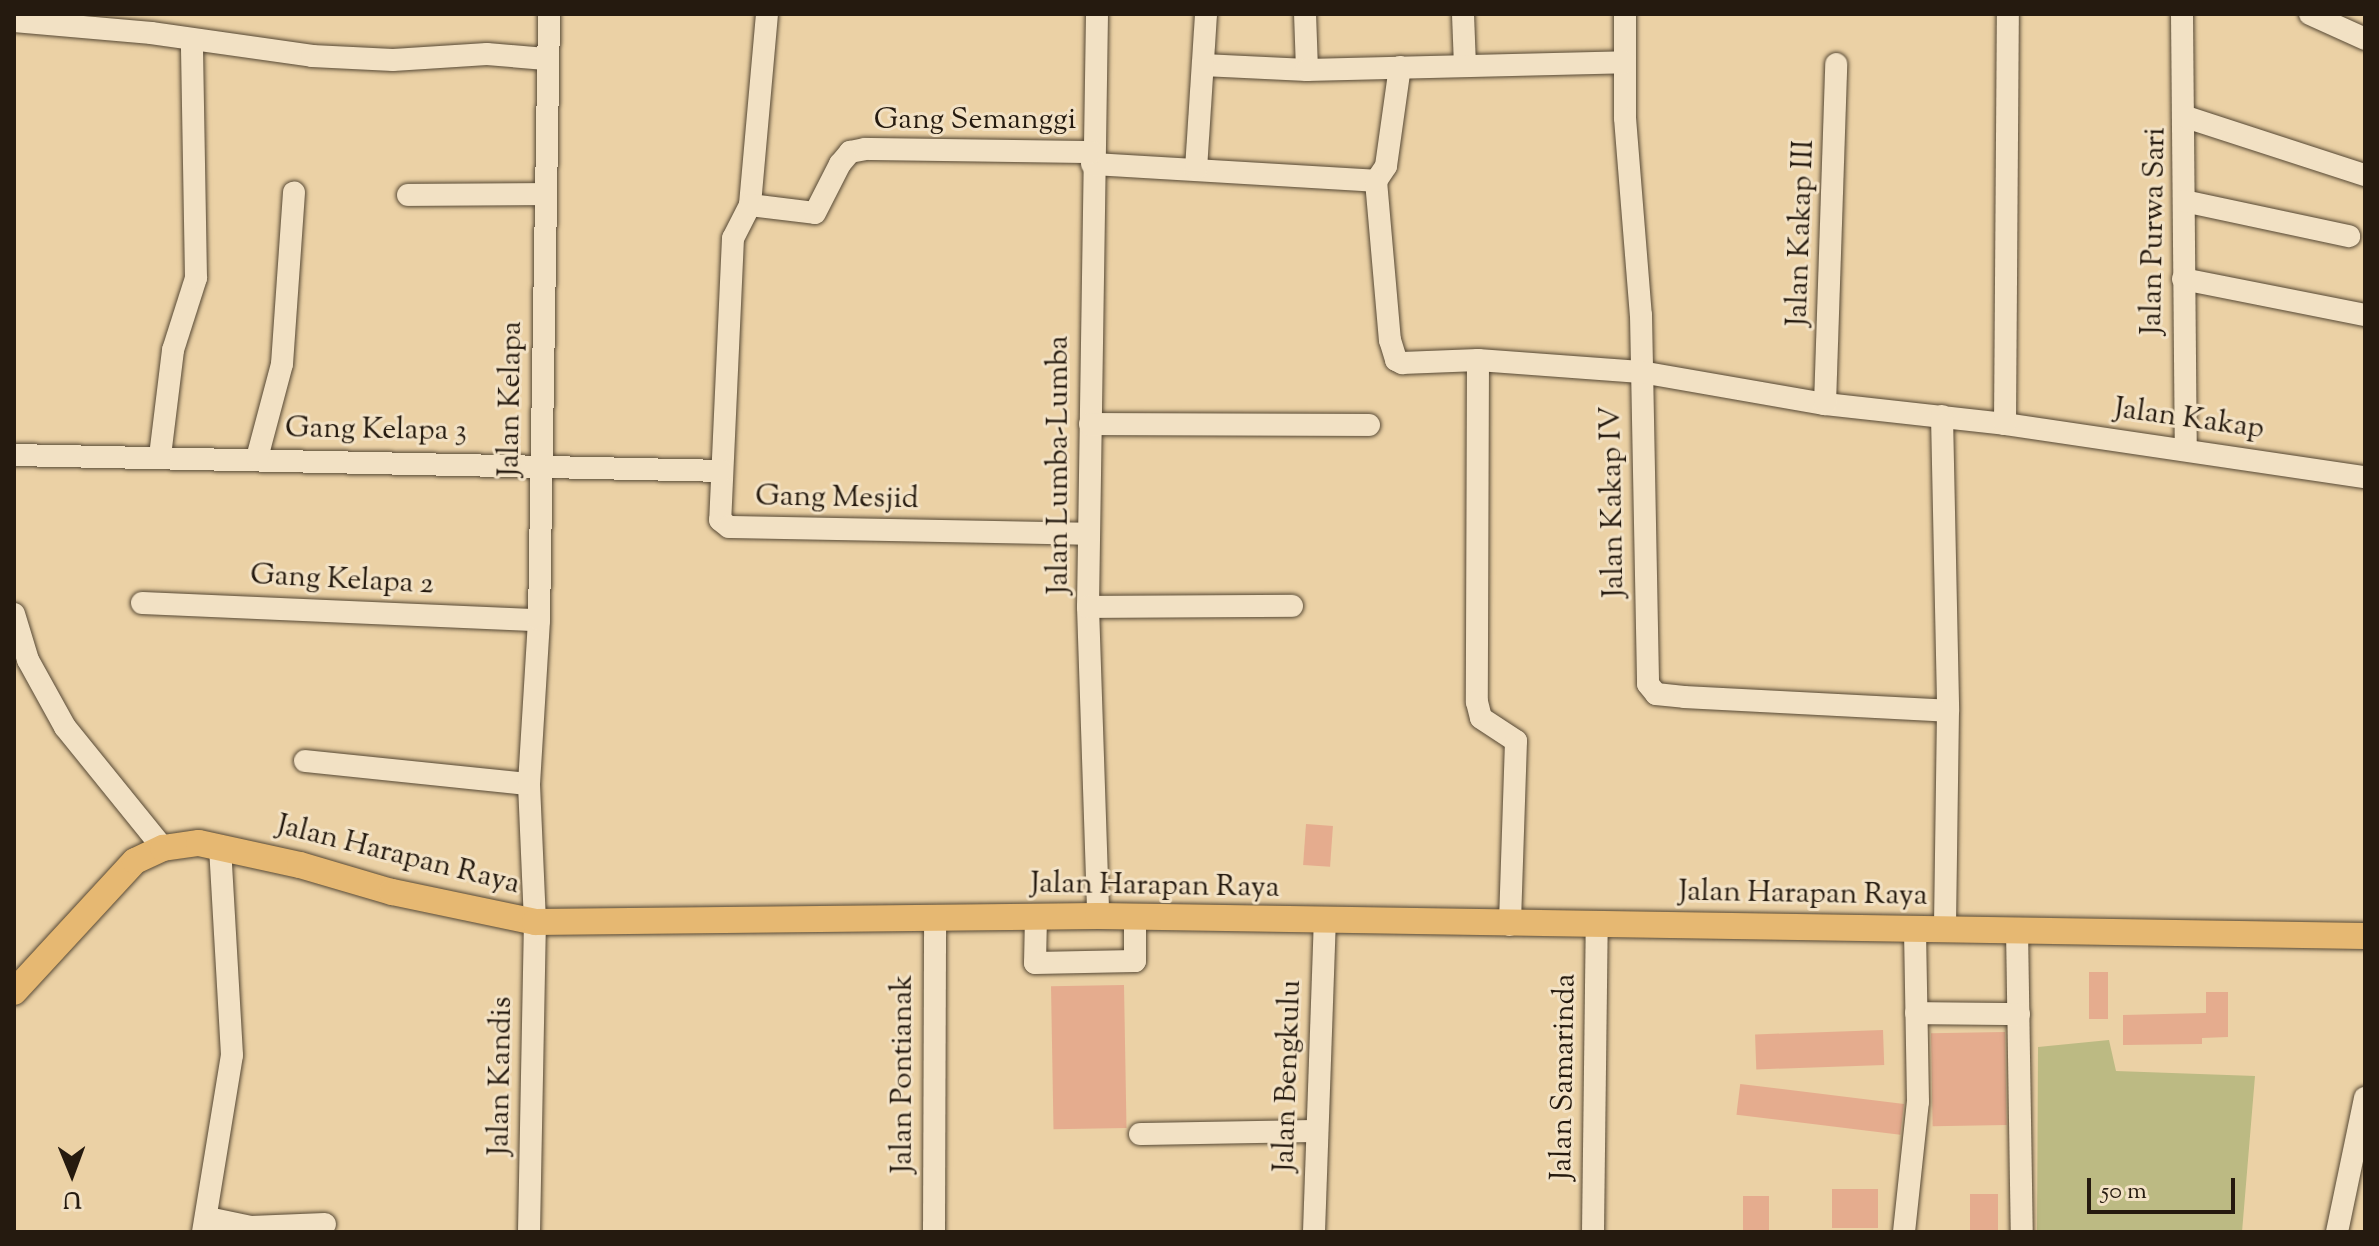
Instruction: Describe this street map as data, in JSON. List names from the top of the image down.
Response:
{
  "streets": {
    "main road": ["Jalan Harapan Raya"],
    "street": [
      "Gang Semanggi",
      "Jalan Purwa Sari",
      "Jalan Kakap III",
      "Jalan Kelapa",
      "Jalan Kakap",
      "Gang Kelapa 3",
      "Jalan Lumba-Lumba",
      "Gang Mesjid",
      "Jalan Kakap IV",
      "Gang Kelapa 2",
      "Jalan Pontianak",
      "Jalan Kandis",
      "Jalan Bengkulu",
      "Jalan Samarinda"
    ]
  },
  "crossings": [
    ["Gang Semanggi", "Jalan Lumba-Lumba"],
    ["Jalan Purwa Sari", "Jalan Kakap"],
    ["Jalan Kakap III", "Jalan Kakap"],
    ["Jalan Kelapa", "Gang Kelapa 3"],
    ["Jalan Kelapa", "Gang Mesjid"],
    ["Jalan Kelapa", "Gang Kelapa 2"],
    ["Jalan Kelapa", "Jalan Harapan Raya"],
    ["Jalan Kelapa", "Jalan Kandis"],
    ["Jalan Kakap", "Jalan Kakap IV"],
    ["Gang Kelapa 3", "Gang Mesjid"],
    ["Jalan Lumba-Lumba", "Gang Mesjid"],
    ["Jalan Lumba-Lumba", "Jalan Harapan Raya"],
    ["Jalan Harapan Raya", "Jalan Pontianak"],
    ["Jalan Harapan Raya", "Jalan Kandis"],
    ["Jalan Harapan Raya", "Jalan Bengkulu"],
    ["Jalan Harapan Raya", "Jalan Samarinda"]
  ],
  "scale_bar": "50 m",
  "north": "bottom"
}
